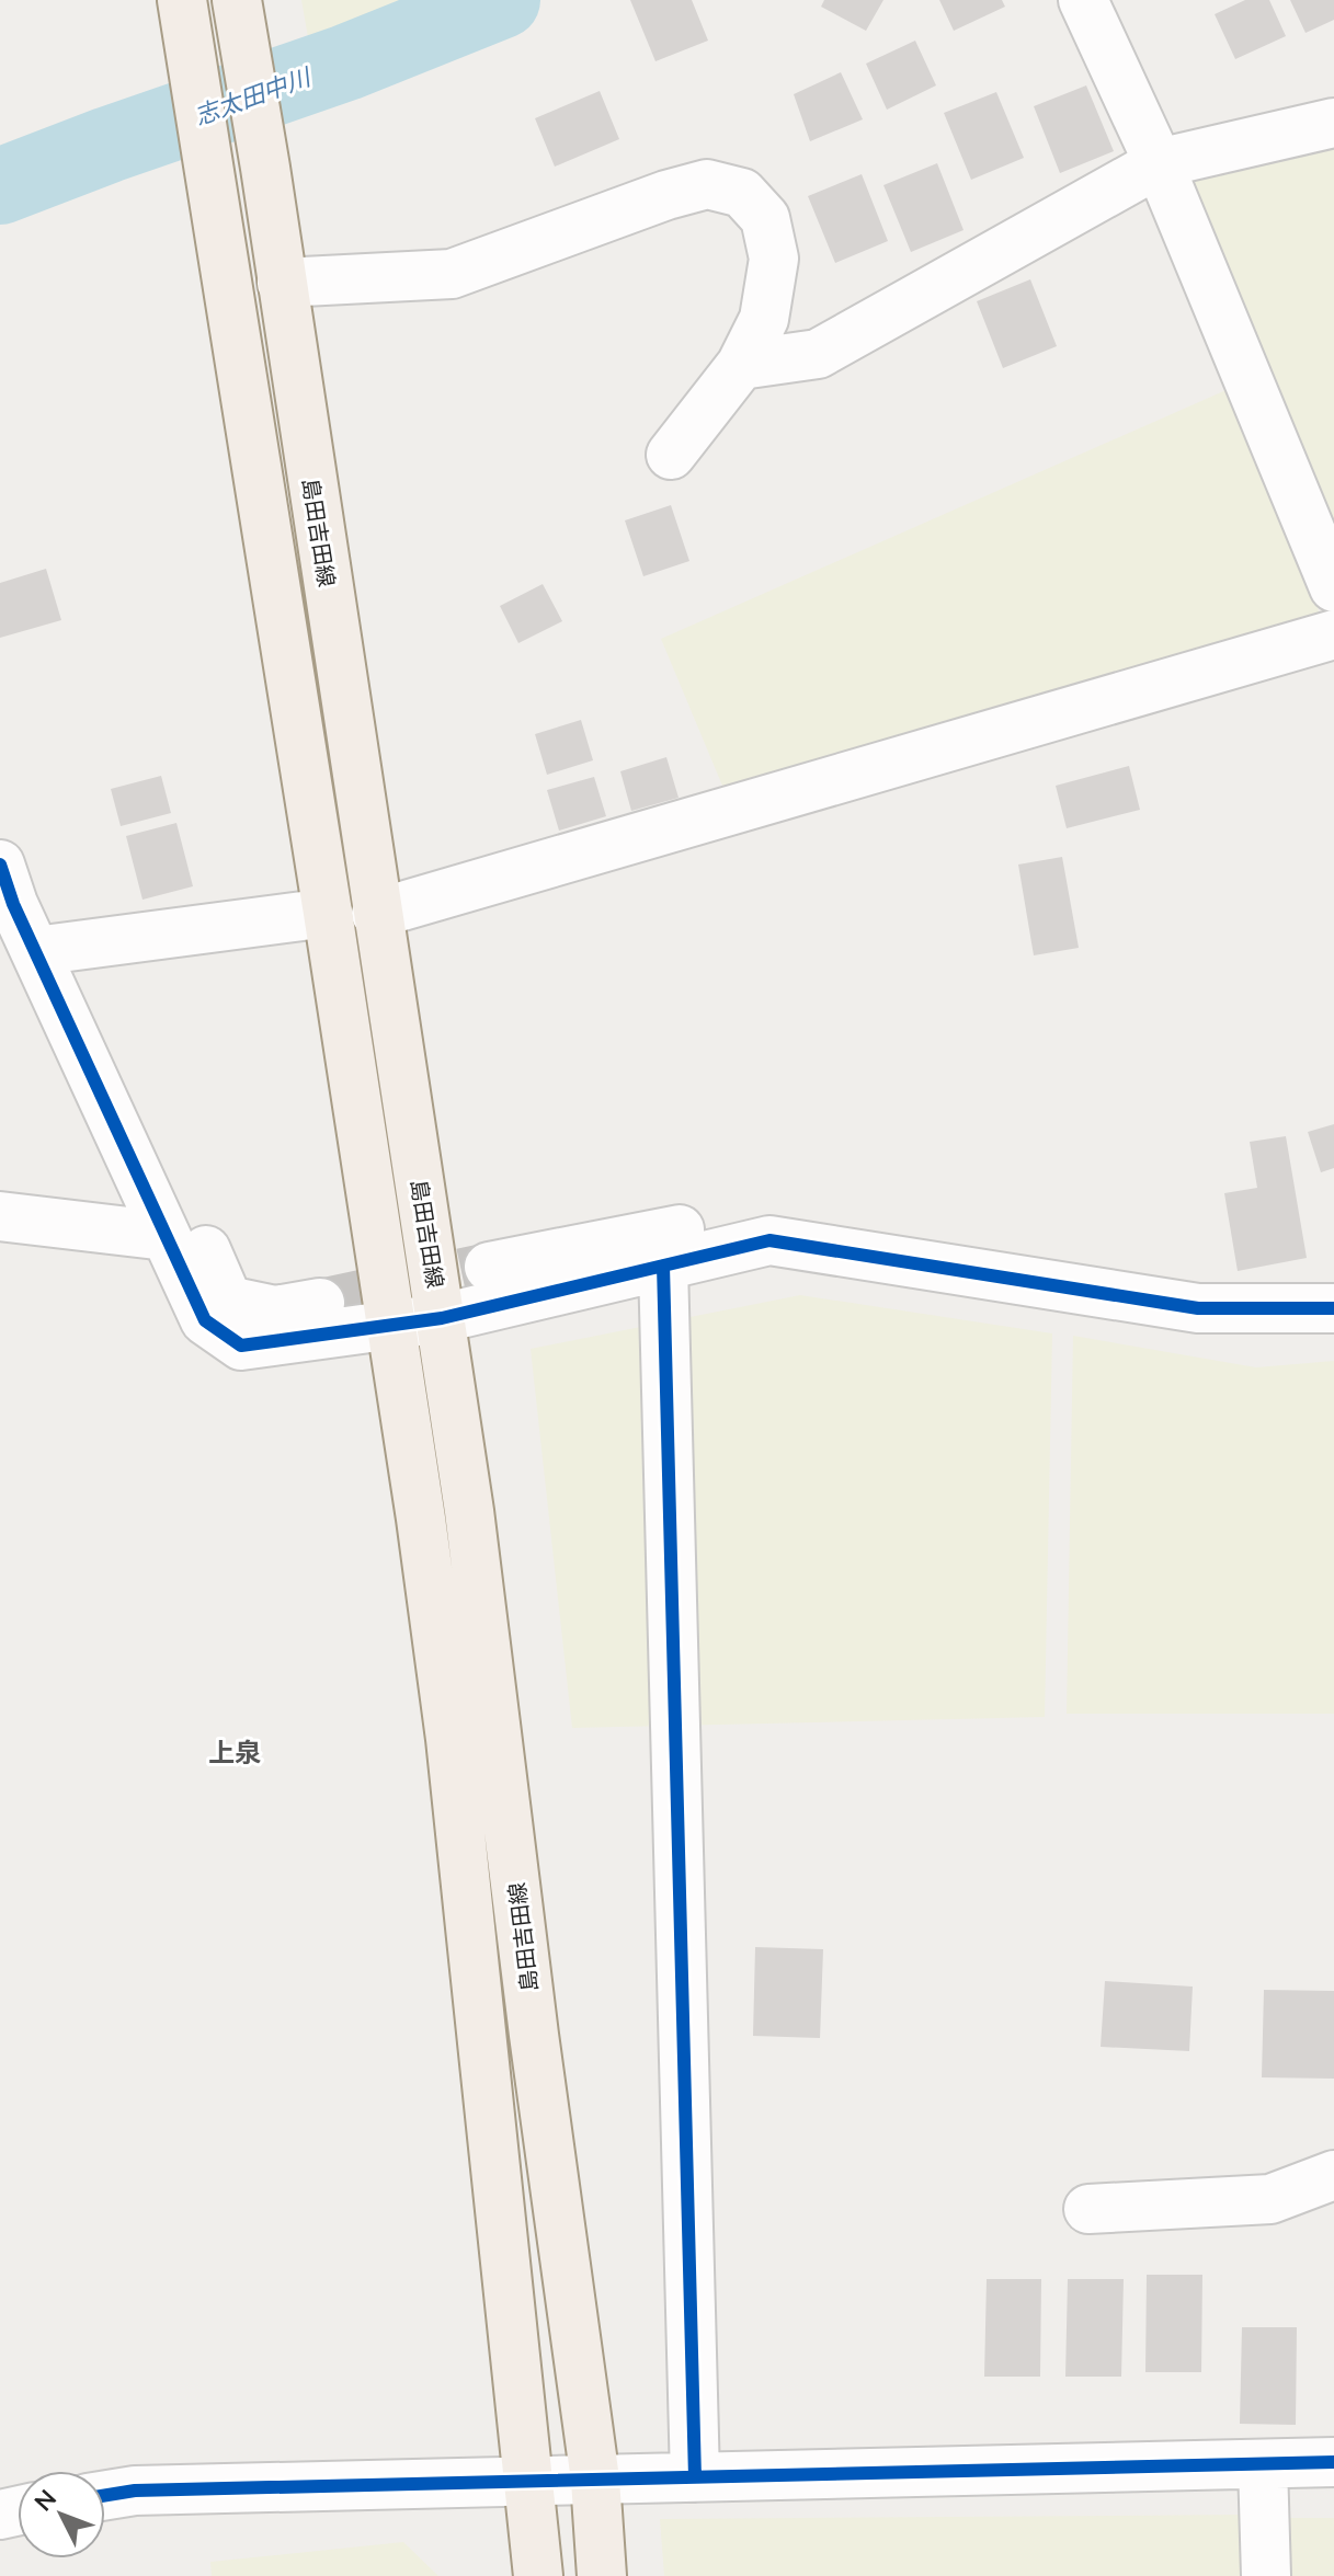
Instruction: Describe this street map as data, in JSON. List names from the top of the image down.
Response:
{
  "streets": {
    "main road": ["島田吉田線"]
  },
  "districts": ["上泉"],
  "water": ["志太田中川"],
  "north": "top left"
}
